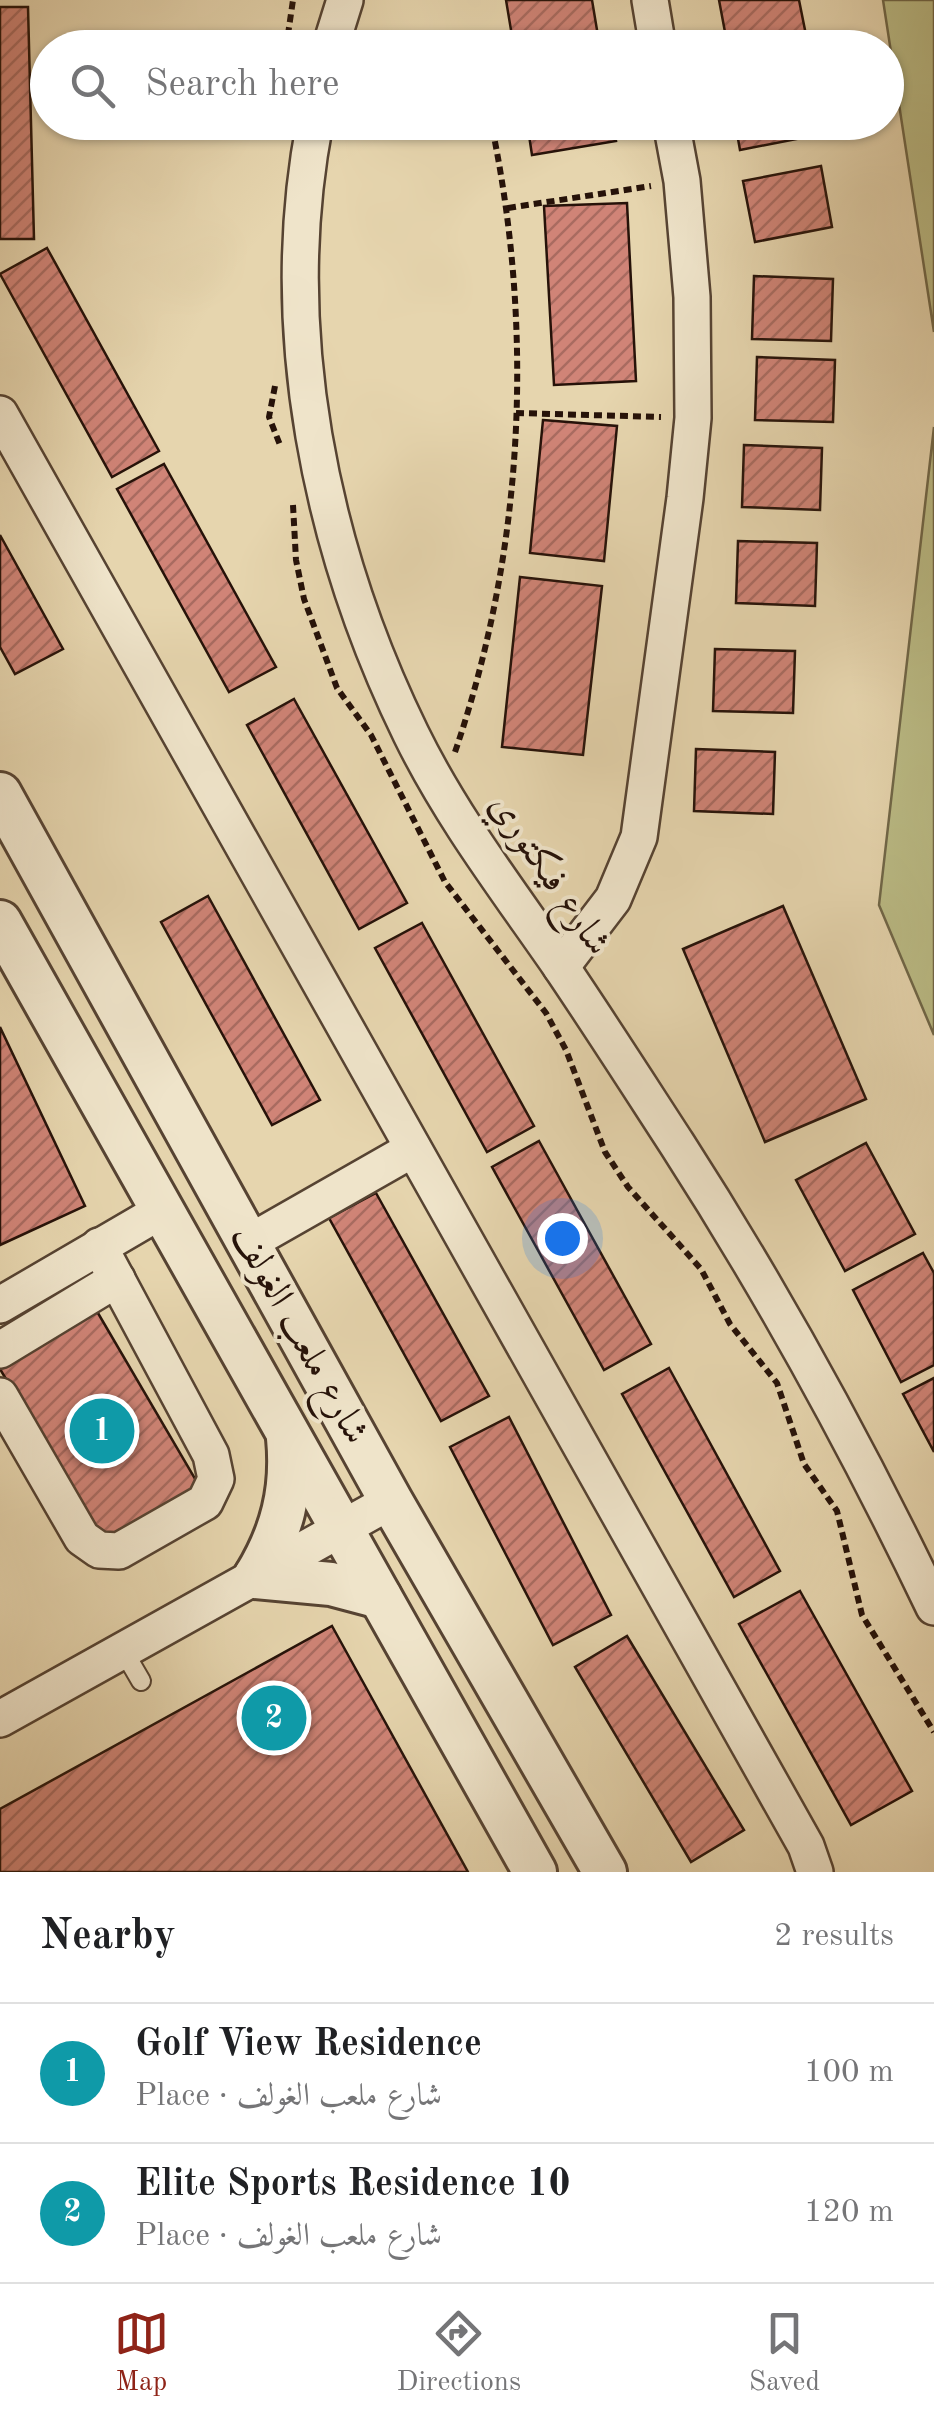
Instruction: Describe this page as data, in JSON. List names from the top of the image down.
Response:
{
  "streets": {
    "street": ["شارع فيكتوري", "شارع ملعب الغولف"]
  },
  "page": {
    "search": "Search here",
    "pins": ["1", "2"],
    "heading": ["Nearby", "2 results"],
    "list": [
      {
        "mark": "1",
        "name": "Golf View Residence",
        "note": "Place · شارع ملعب الغولف",
        "value": "100 m"
      },
      {
        "mark": "2",
        "name": "Elite Sports Residence 10",
        "note": "Place · شارع ملعب الغولف",
        "value": "120 m"
      }
    ],
    "nav": ["Map", "Directions", "Saved"]
  }
}
